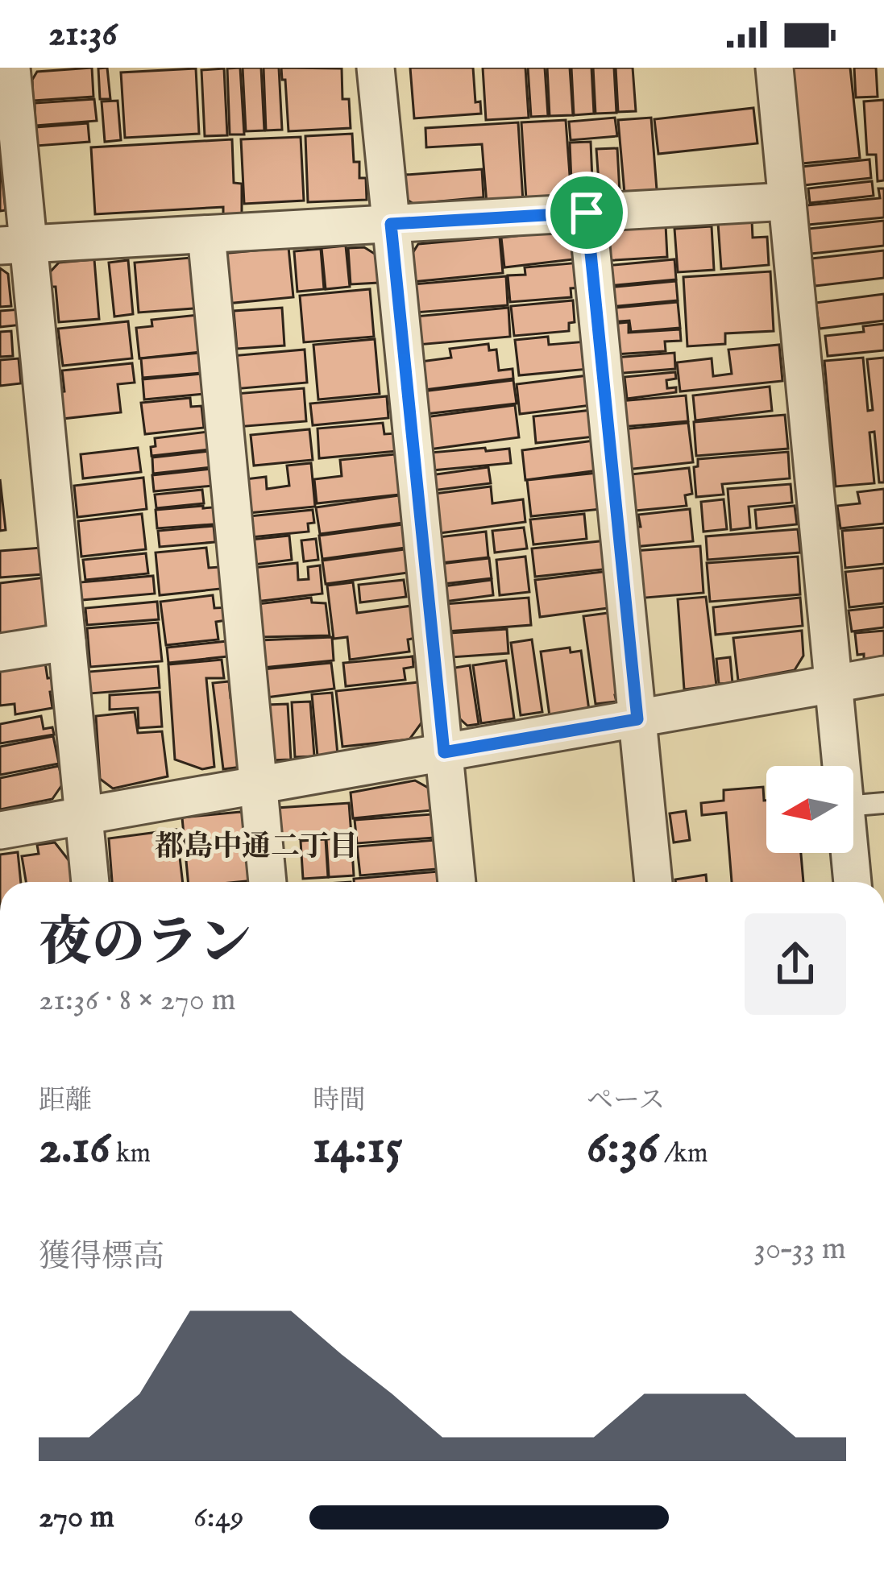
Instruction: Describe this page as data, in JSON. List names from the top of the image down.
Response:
{
  "districts": ["都島中通二丁目"],
  "north": "left",
  "page": {
    "status": "21:36",
    "heading": ["夜のラン", "21:36 · 8 × 270 m"],
    "stats": [
      ["距離", "2.16 km"],
      ["時間", "14:15"],
      ["ペース", "6:36 /km"]
    ],
    "chart": ["獲得標高", "30–33 m"],
    "list": [
      {
        "name": "270 m",
        "note": "6:49"
      }
    ]
  }
}
